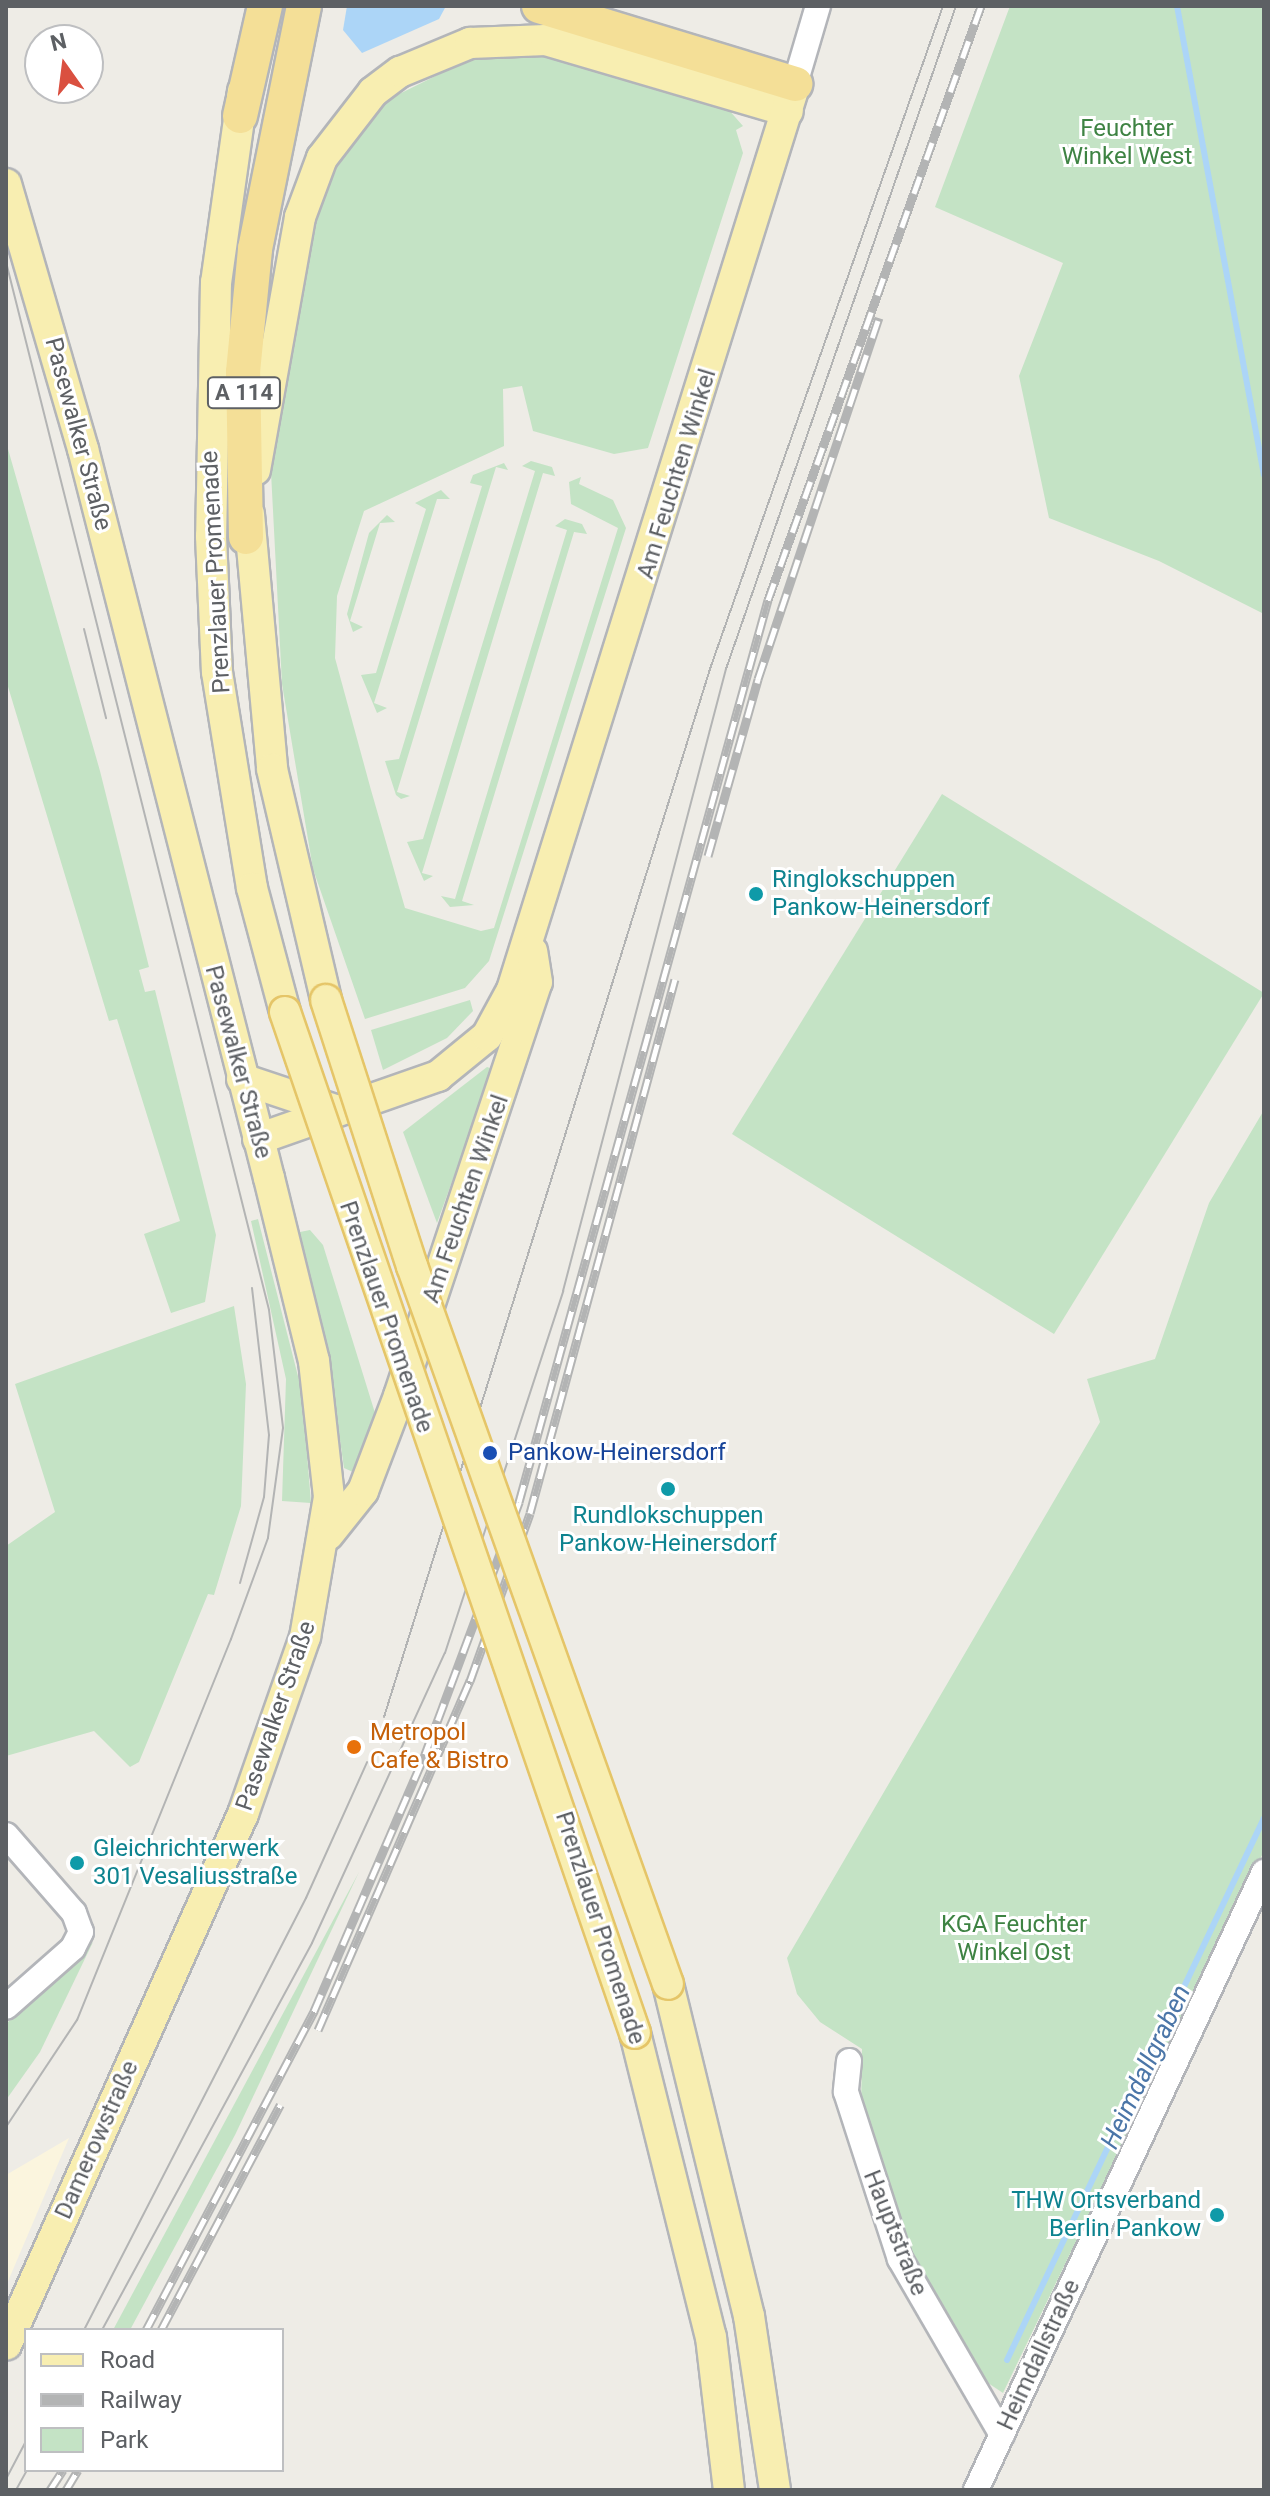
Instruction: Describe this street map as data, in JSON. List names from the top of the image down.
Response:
{
  "streets": {
    "highway": ["A 114"],
    "main road": [
      "Pasewalker Straße",
      "Am Feuchten Winkel",
      "Prenzlauer Promenade",
      "Damerowstraße"
    ],
    "street": ["Hauptstraße", "Heimdallstraße"]
  },
  "crossings": [
    ["A 114", "Prenzlauer Promenade"],
    ["Pasewalker Straße", "Am Feuchten Winkel"],
    ["Pasewalker Straße", "Damerowstraße"],
    ["Am Feuchten Winkel", "Prenzlauer Promenade"],
    ["Hauptstraße", "Heimdallstraße"]
  ],
  "water": ["Heimdallgraben"],
  "parks": ["Feuchter Winkel West", "KGA Feuchter Winkel Ost"],
  "places": [
    "Ringlokschuppen Pankow-Heinersdorf",
    "Pankow-Heinersdorf",
    "Rundlokschuppen Pankow-Heinersdorf",
    "Metropol Cafe & Bistro",
    "Gleichrichterwerk 301 Vesaliusstraße",
    "THW Ortsverband Berlin Pankow"
  ],
  "legend": ["Road", "Railway", "Park"],
  "north": "top"
}
